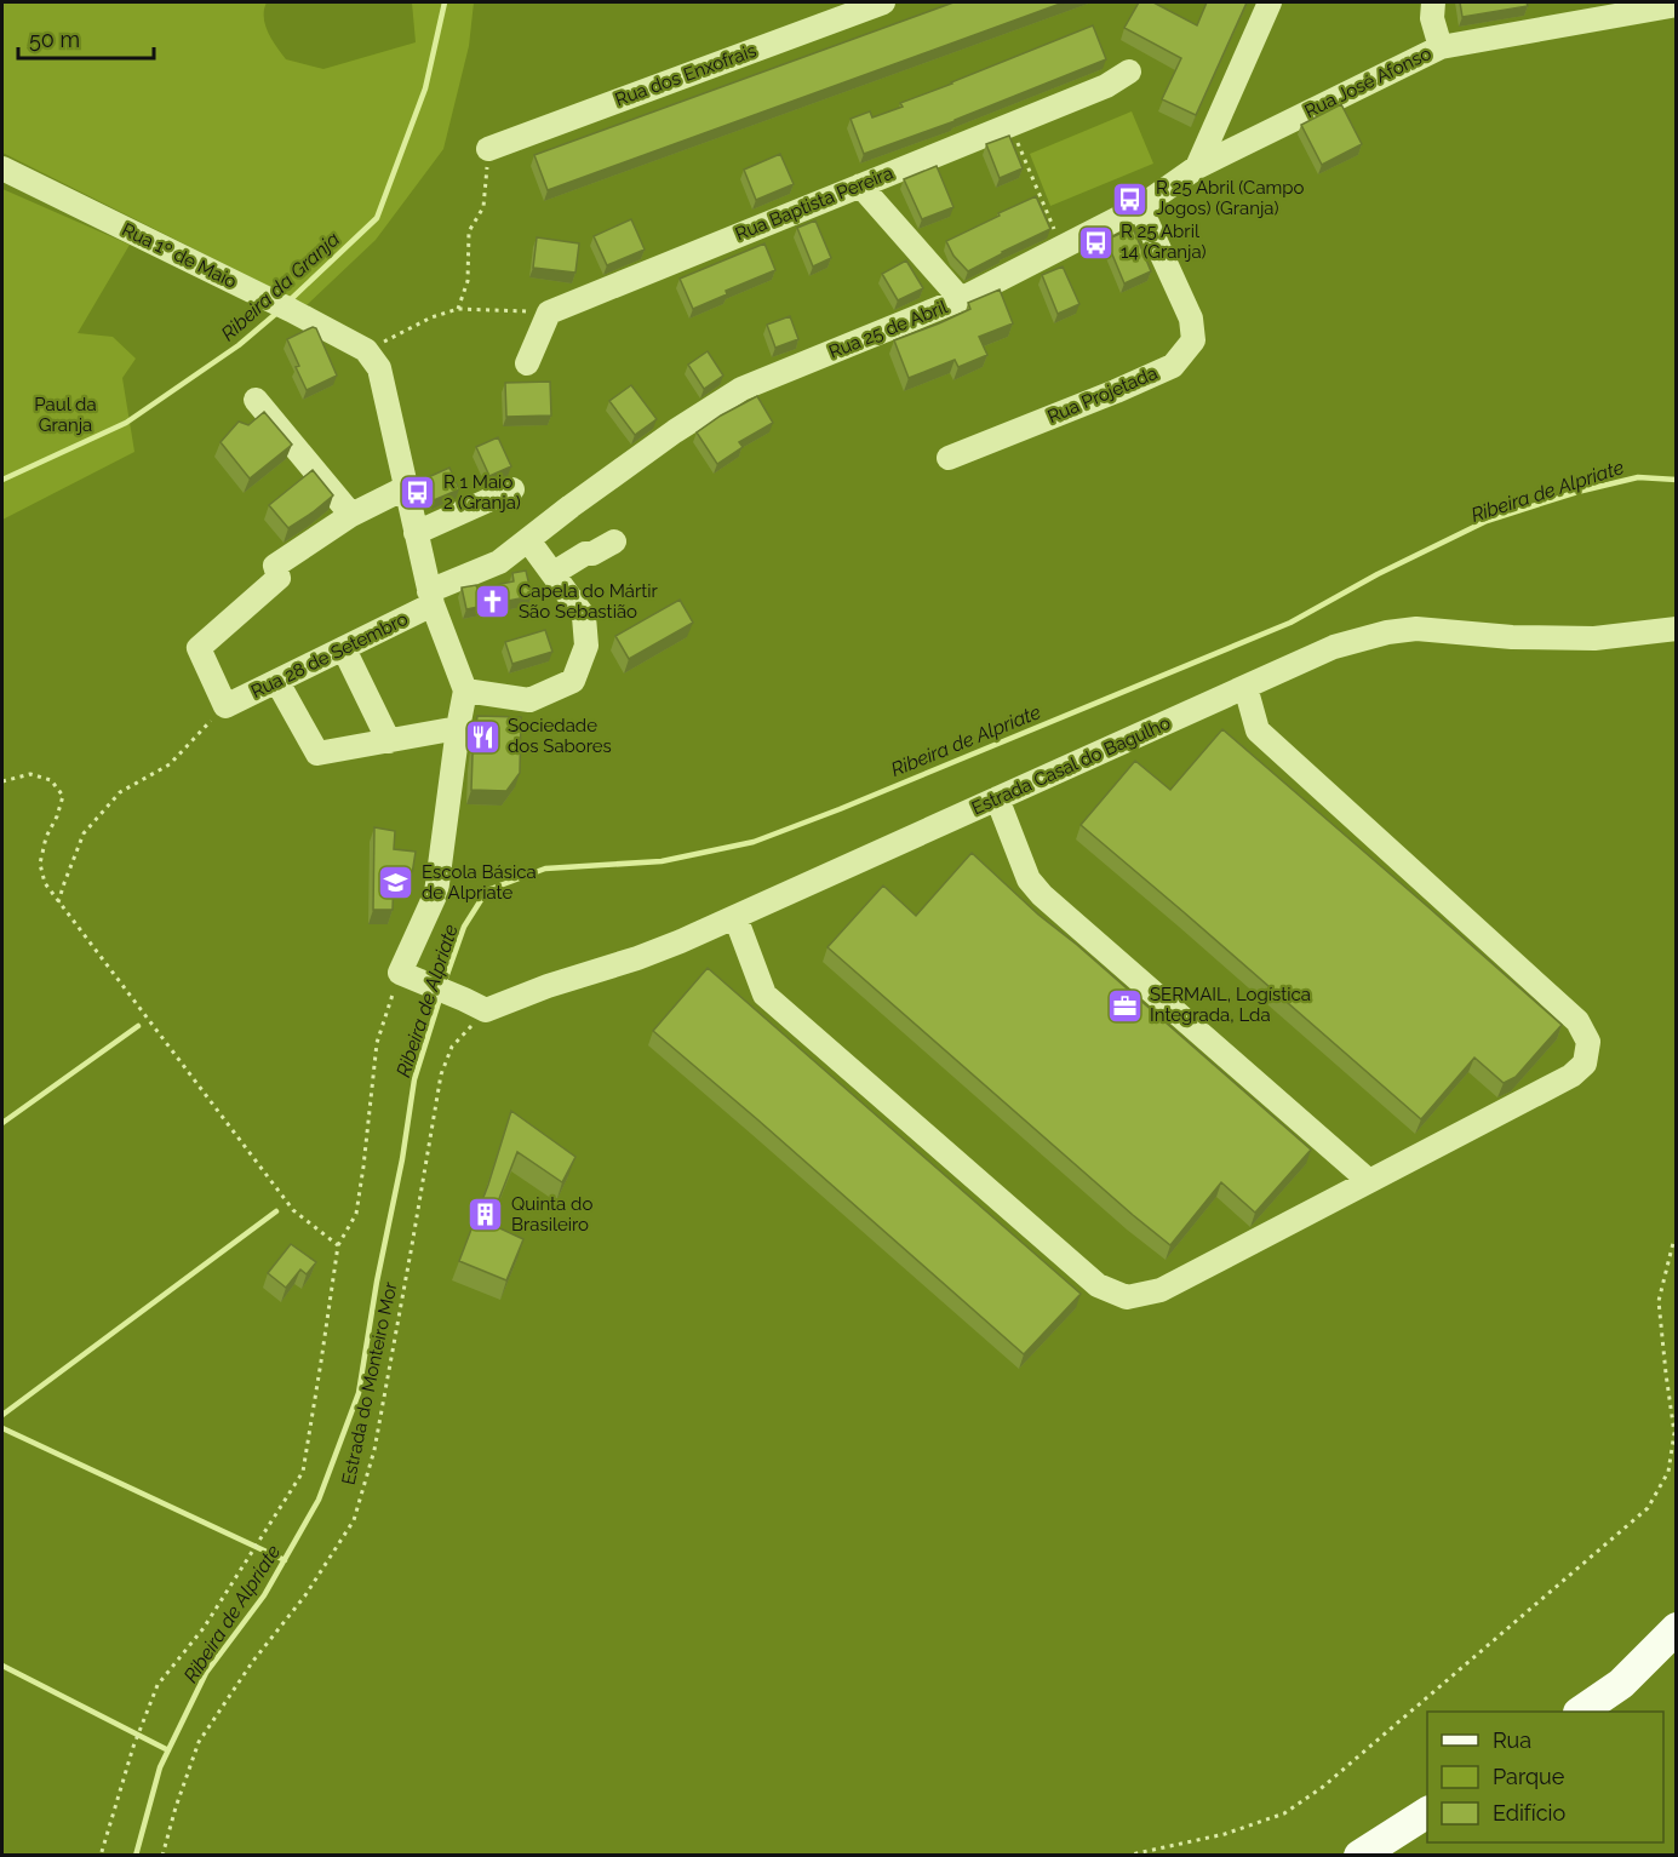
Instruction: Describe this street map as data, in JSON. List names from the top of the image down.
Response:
{
  "streets": {
    "street": [
      "Rua dos Enxofrais",
      "Rua José Afonso",
      "Rua Baptista Pereira",
      "Rua 1º de Maio",
      "Rua 25 de Abril",
      "Rua Projetada",
      "Rua 28 de Setembro",
      "Estrada Casal do Bagulho"
    ],
    "path": ["Estrada do Monteiro Mor"]
  },
  "crossings": [
    ["Rua José Afonso", "Rua 25 de Abril"],
    ["Rua 25 de Abril", "Rua Projetada"],
    ["Rua 25 de Abril", "Rua 28 de Setembro"],
    ["Estrada Casal do Bagulho", "Estrada do Monteiro Mor"]
  ],
  "water": ["Ribeira da Granja", "Ribeira de Alpriate"],
  "parks": ["Paul da Granja"],
  "places": {
    "bus stop": ["R 25 Abril (Campo Jogos) (Granja)", "R 25 Abril 14 (Granja)", "R 1 Maio 2 (Granja)"],
    "church": ["Capela do Mártir São Sebastião"],
    "restaurant": ["Sociedade dos Sabores"],
    "school or university": ["Escola Básica de Alpriate"],
    "office": ["SERMAIL, Logística Integrada, Lda"],
    "building": ["Quinta do Brasileiro"]
  },
  "legend": ["Rua", "Parque", "Edifício"],
  "scale_bar": "50 m"
}
